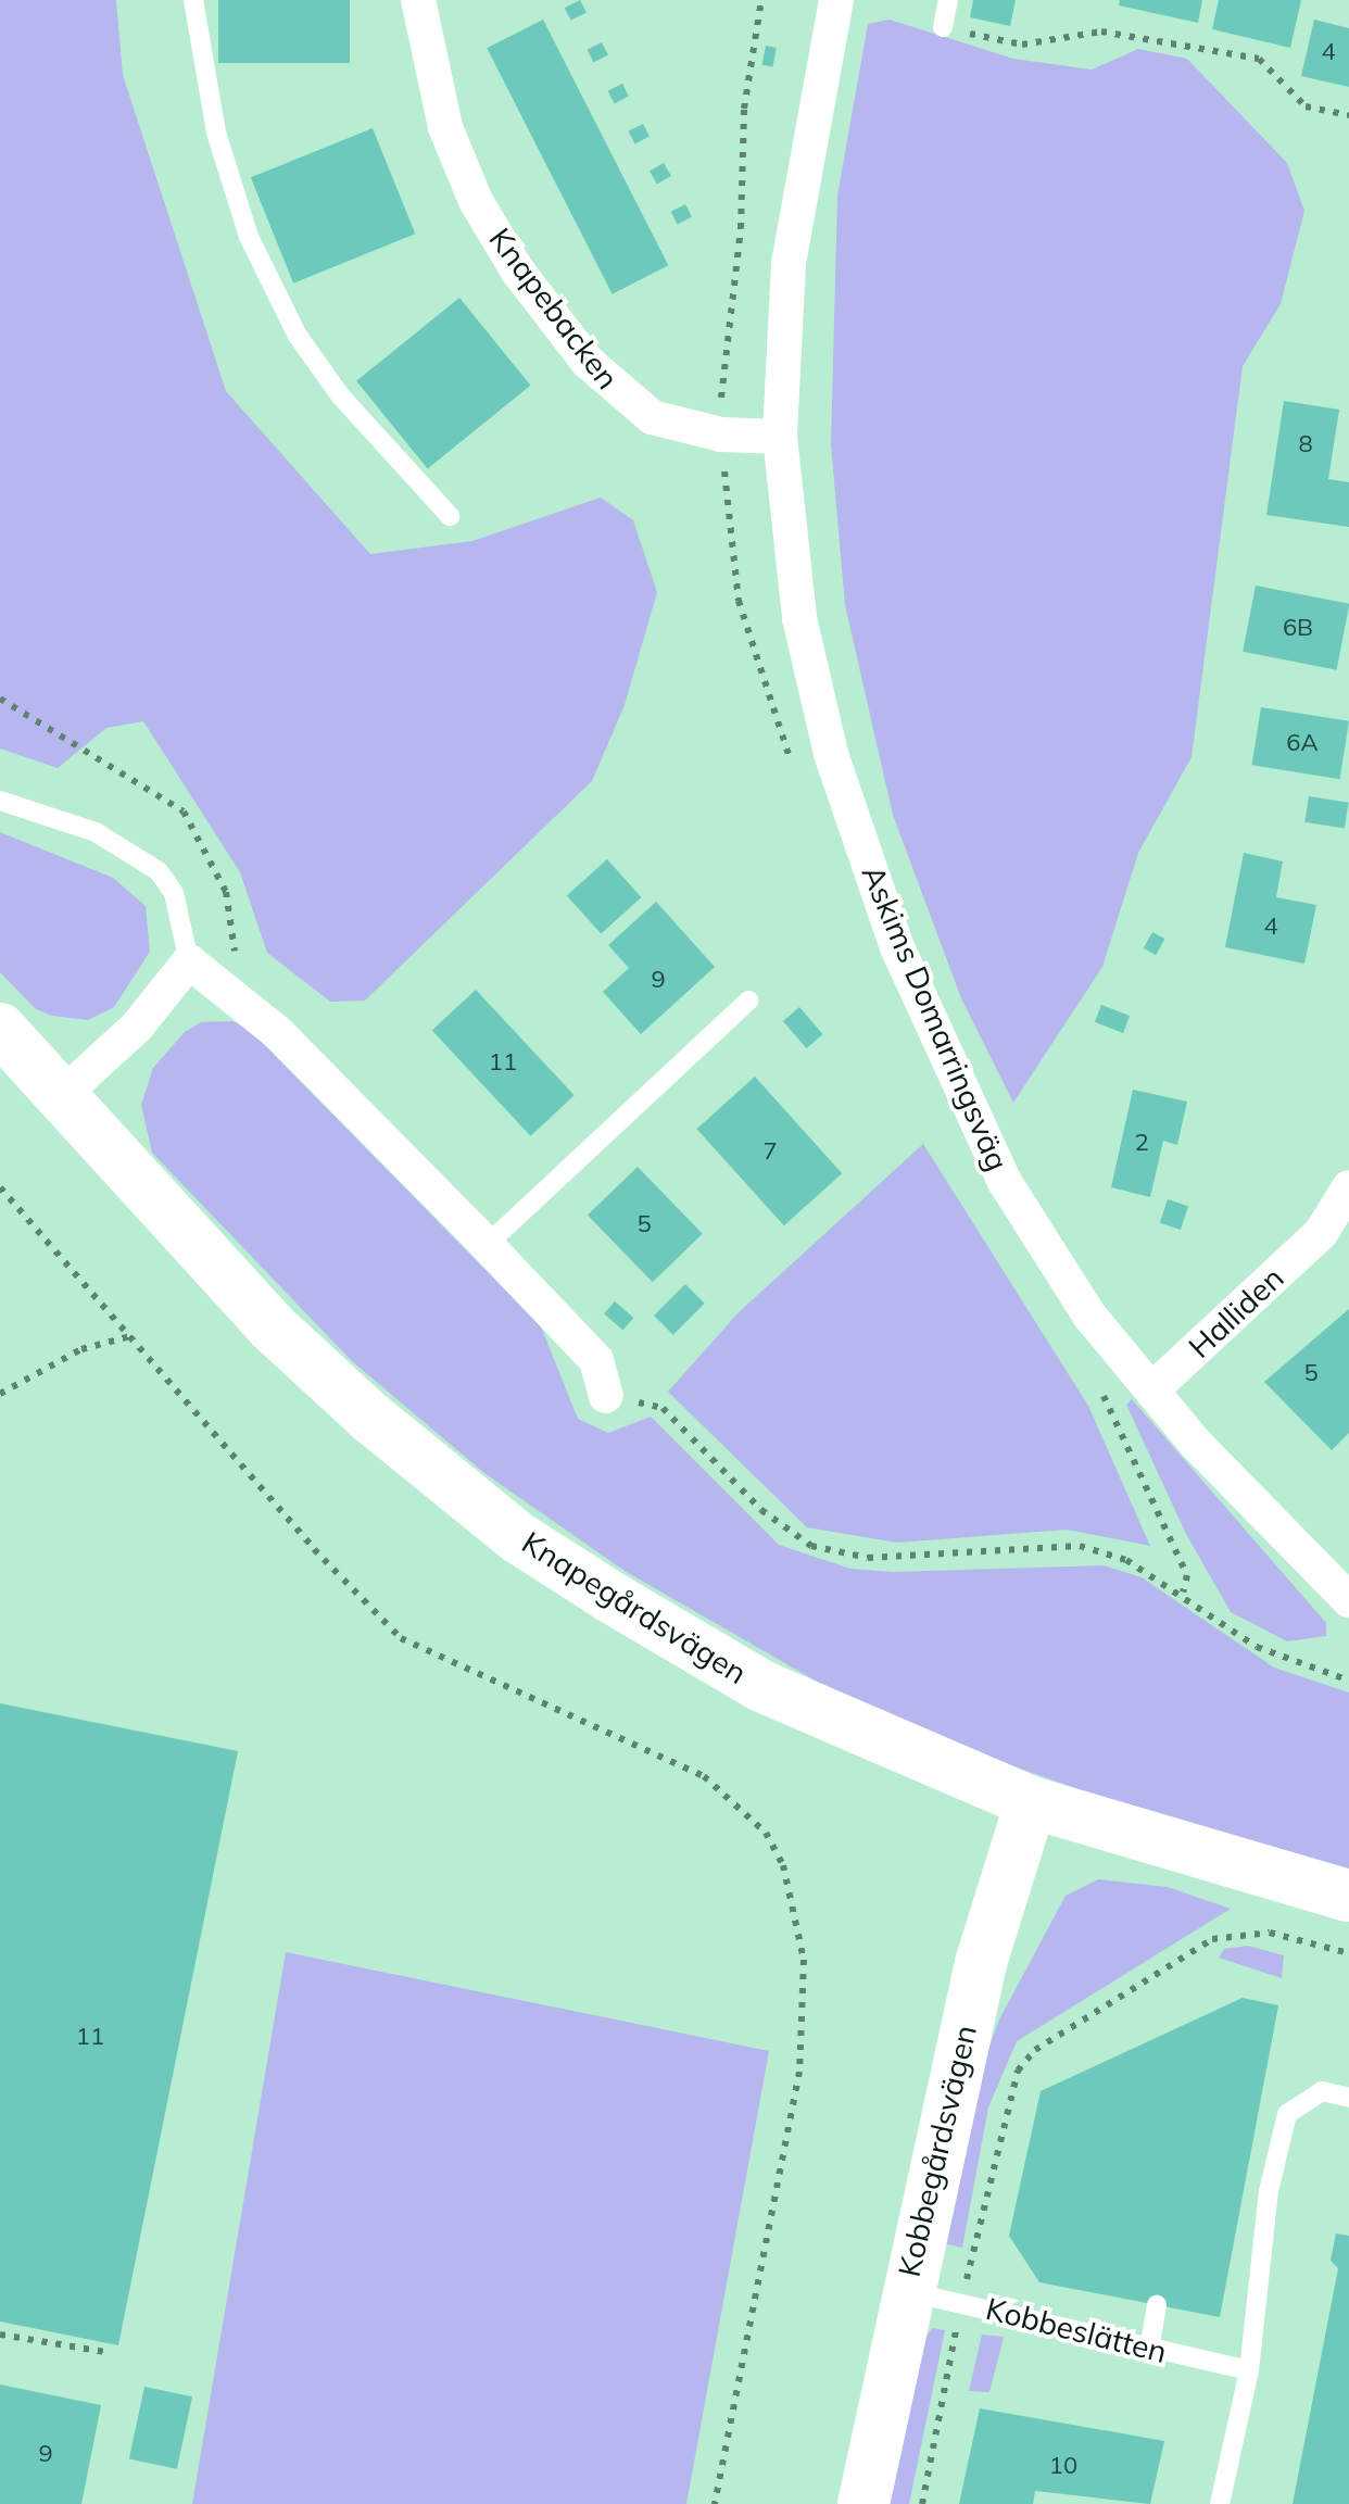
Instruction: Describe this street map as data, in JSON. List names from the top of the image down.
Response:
{
  "streets": {
    "street": [
      "Knapebacken",
      "Askims Domarringsväg",
      "Halliden",
      "Knapegårdsvägen",
      "Kobbegårdsvägen"
    ],
    "lane": ["Kobbeslätten"]
  },
  "crossings": [
    ["Knapebacken", "Askims Domarringsväg"],
    ["Askims Domarringsväg", "Halliden"],
    ["Knapegårdsvägen", "Kobbegårdsvägen"],
    ["Kobbegårdsvägen", "Kobbeslätten"]
  ],
  "house_numbers": [
    "4",
    "8",
    "6B",
    "6A",
    "4",
    "9",
    "11",
    "2",
    "7",
    "5",
    "5",
    "11",
    "9",
    "10"
  ]
}
